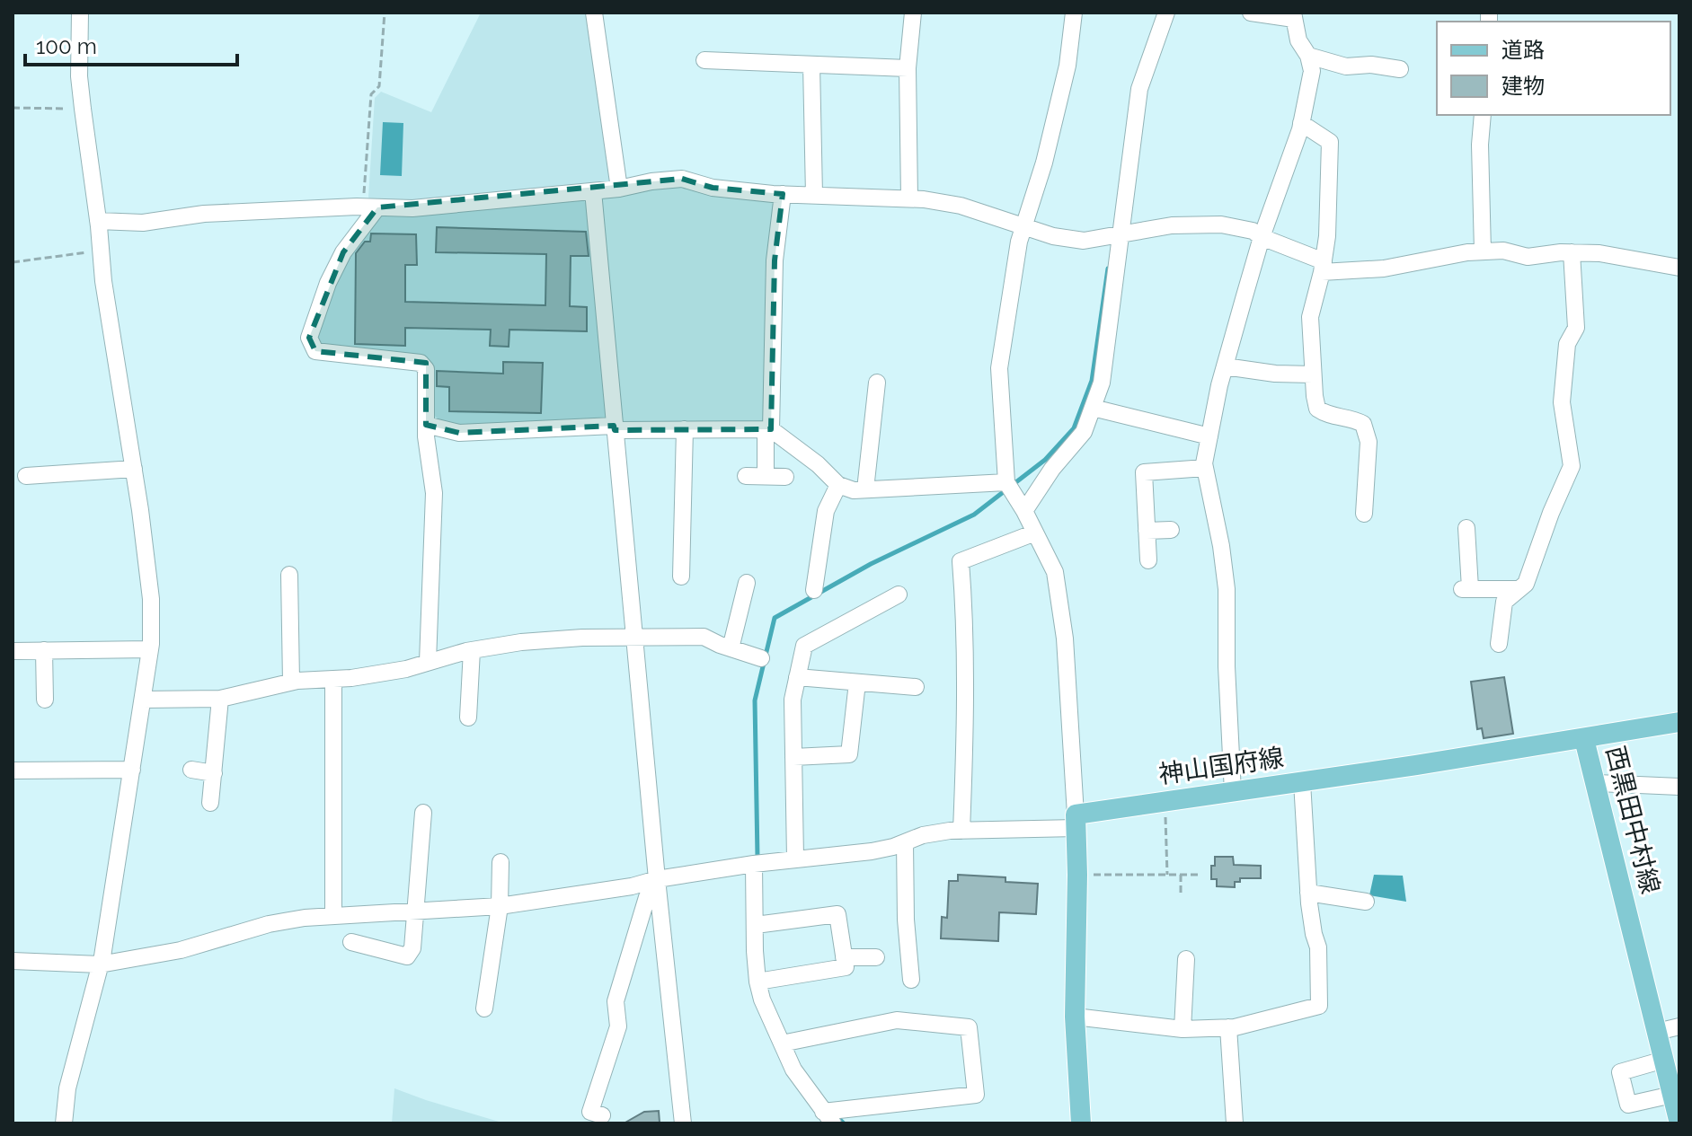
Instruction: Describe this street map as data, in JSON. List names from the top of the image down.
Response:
{
  "streets": {
    "main road": ["神山国府線", "西黒田中村線"]
  },
  "crossings": [
    ["神山国府線", "西黒田中村線"]
  ],
  "legend": ["道路", "建物"],
  "scale_bar": "100 m"
}
